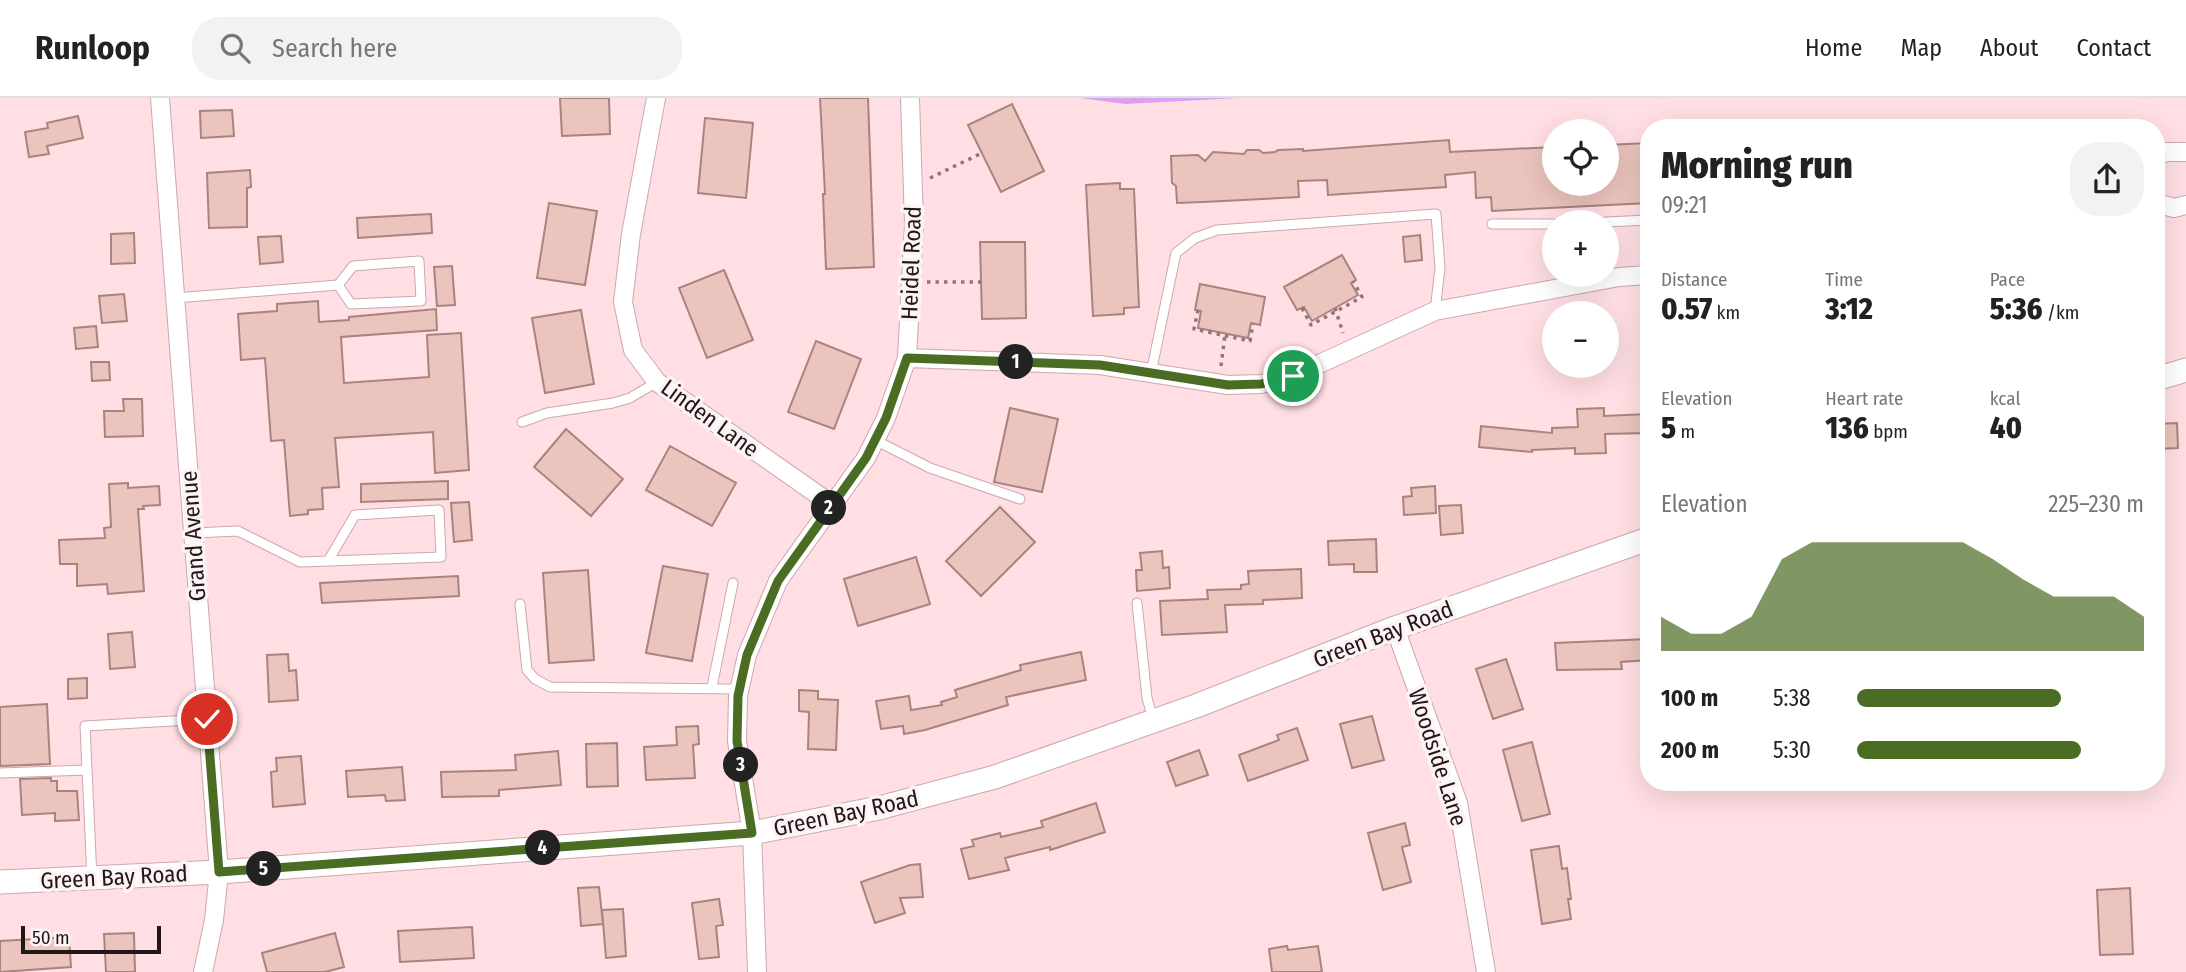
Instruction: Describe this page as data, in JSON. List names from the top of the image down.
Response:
{
  "streets": {
    "street": [
      "Heidel Road",
      "Linden Lane",
      "Grand Avenue",
      "Green Bay Road",
      "Woodside Lane"
    ]
  },
  "crossings": [
    ["Heidel Road", "Linden Lane"],
    ["Heidel Road", "Green Bay Road"],
    ["Grand Avenue", "Green Bay Road"],
    ["Green Bay Road", "Woodside Lane"]
  ],
  "scale_bar": "50 m",
  "page": {
    "header": "Runloop",
    "search": "Search here",
    "nav": [
      "Home",
      "Map",
      "About",
      "Contact"
    ],
    "map_buttons": ["+", "−"],
    "heading": ["Morning run", "09:21"],
    "stats": [
      ["Distance", "0.57 km"],
      ["Time", "3:12"],
      ["Pace", "5:36 /km"],
      ["Elevation", "5 m"],
      ["Heart rate", "136 bpm"],
      ["kcal", "40"]
    ],
    "pins": [
      "1",
      "2",
      "3",
      "4",
      "5"
    ],
    "chart": ["Elevation", "225–230 m"],
    "list": [
      {
        "name": "100 m",
        "note": "5:38"
      },
      {
        "name": "200 m",
        "note": "5:30"
      }
    ],
    "scale": "50 m"
  }
}
